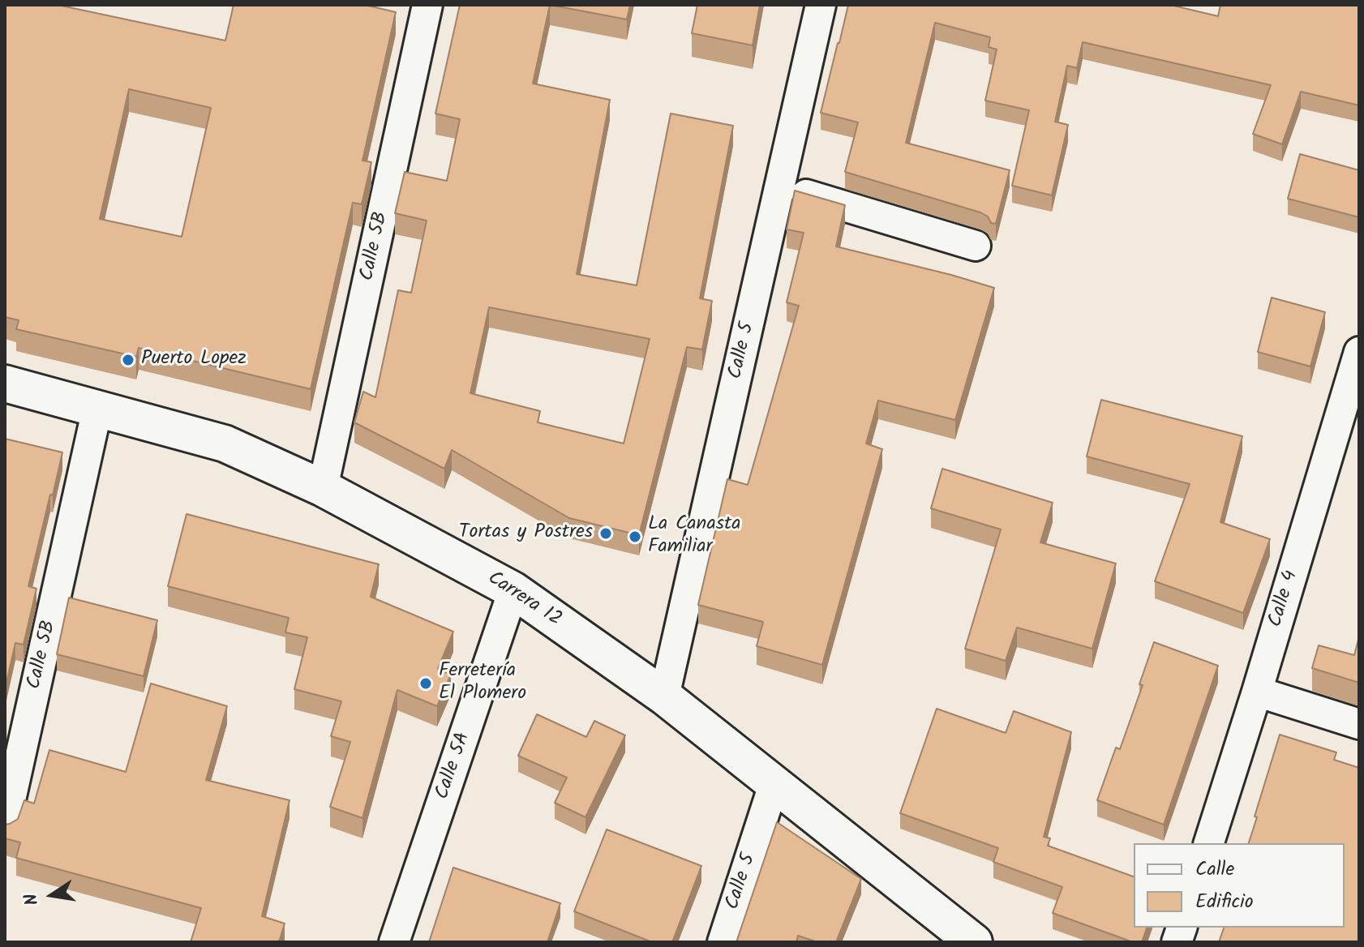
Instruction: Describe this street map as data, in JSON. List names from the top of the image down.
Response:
{
  "streets": {
    "main road": ["Carrera 12"],
    "street": [
      "Calle 5B",
      "Calle 5",
      "Calle 4",
      "Calle 5A"
    ]
  },
  "crossings": [
    ["Calle 5B", "Carrera 12"],
    ["Calle 5", "Carrera 12"],
    ["Carrera 12", "Calle 5A"]
  ],
  "places": [
    "Puerto Lopez",
    "Tortas y Postres",
    "La Canasta Familiar",
    "Ferretería El Plomero"
  ],
  "legend": ["Calle", "Edificio"],
  "north": "left"
}
